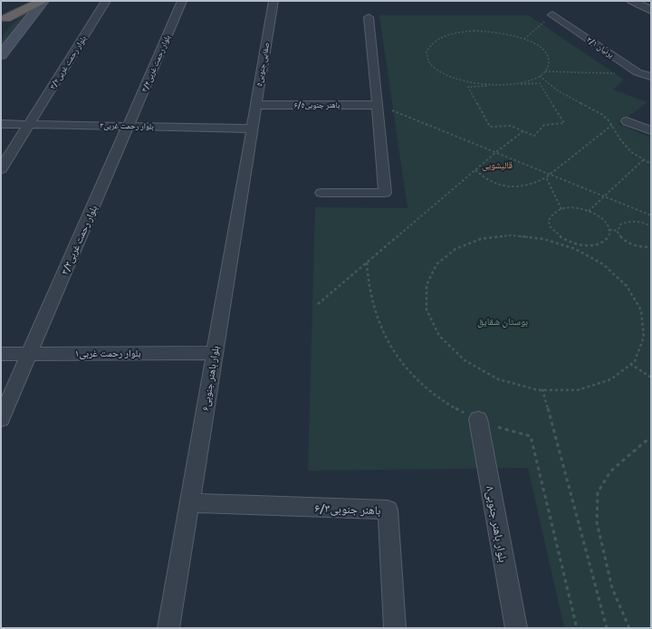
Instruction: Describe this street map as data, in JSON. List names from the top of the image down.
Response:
{
  "streets": {
    "street": [
      "پرنیان ۲/۱",
      "بلوار رحمت غربی۳/۲",
      "بلوار رحمت غربی۳/۴",
      "صفایی جنوبی۵",
      "باهنر جنوبی۶/۵",
      "بلوار رحمت غربی۳",
      "بلوار رحمت غربی۳/۳",
      "بلوار رحمت غربی۱",
      "بلوار باهنر جنوبی۶",
      "۶/۳باهنر جنوبی",
      "۸بلوار باهنر جنوبی"
    ]
  },
  "crossings": [
    ["بلوار رحمت غربی۳/۲", "بلوار رحمت غربی۳"],
    ["بلوار رحمت غربی۳/۴", "بلوار رحمت غربی۳"],
    ["بلوار رحمت غربی۳/۴", "بلوار رحمت غربی۳/۳"],
    ["صفایی جنوبی۵", "باهنر جنوبی۶/۵"],
    ["صفایی جنوبی۵", "بلوار رحمت غربی۳"],
    ["صفایی جنوبی۵", "بلوار باهنر جنوبی۶"],
    ["بلوار رحمت غربی۳", "بلوار رحمت غربی۳/۳"],
    ["بلوار رحمت غربی۳", "بلوار باهنر جنوبی۶"],
    ["بلوار رحمت غربی۳/۳", "بلوار رحمت غربی۱"],
    ["بلوار رحمت غربی۱", "بلوار باهنر جنوبی۶"],
    ["بلوار باهنر جنوبی۶", "۶/۳باهنر جنوبی"]
  ],
  "districts": ["قالیشویی"],
  "parks": ["بوستان شقایق"]
}
